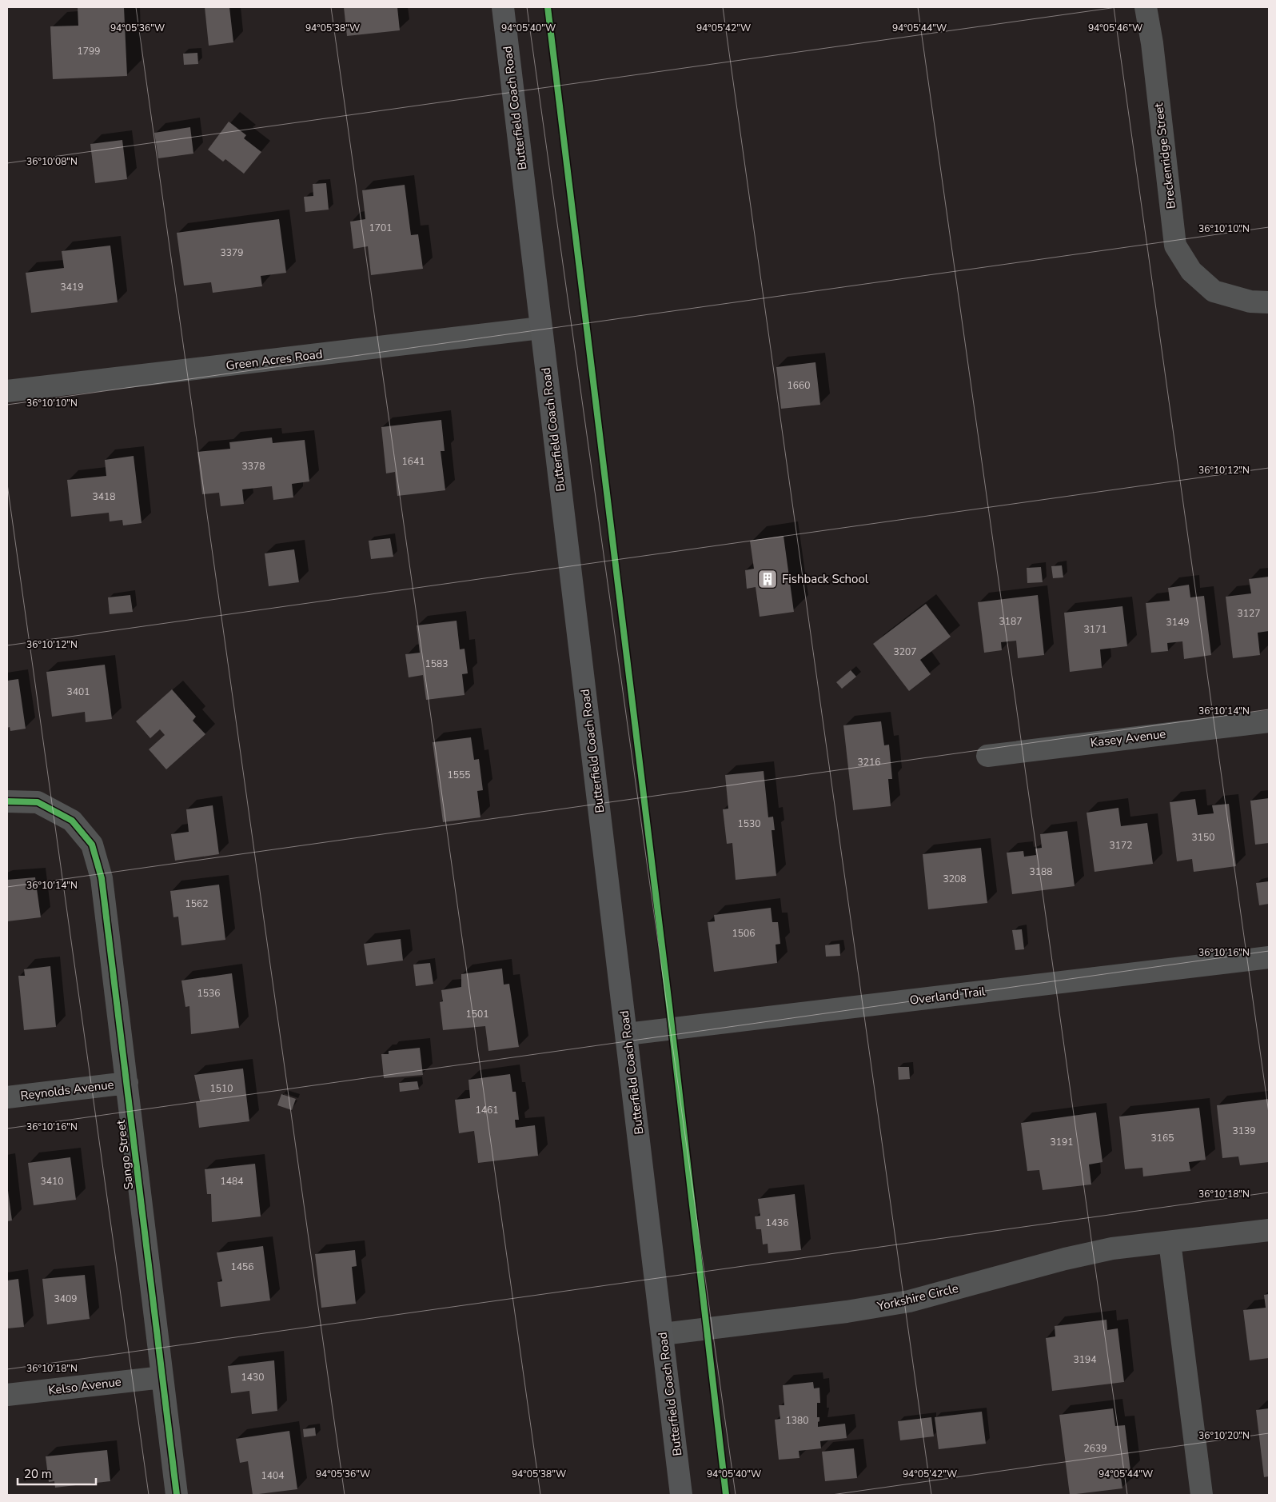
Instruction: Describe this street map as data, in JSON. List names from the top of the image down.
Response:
{
  "streets": {
    "main road": ["Butterfield Coach Road"],
    "street": [
      "Breckenridge Street",
      "Green Acres Road",
      "Kasey Avenue",
      "Overland Trail",
      "Reynolds Avenue",
      "Sango Street",
      "Yorkshire Circle",
      "Kelso Avenue"
    ]
  },
  "crossings": [
    ["Butterfield Coach Road", "Green Acres Road"],
    ["Butterfield Coach Road", "Overland Trail"],
    ["Butterfield Coach Road", "Yorkshire Circle"],
    ["Reynolds Avenue", "Sango Street"],
    ["Sango Street", "Kelso Avenue"]
  ],
  "places": {
    "building": ["Fishback School"]
  },
  "house_numbers": [
    "1799",
    "1701",
    "3379",
    "3419",
    "1660",
    "1641",
    "3378",
    "3418",
    "3127",
    "3187",
    "3149",
    "3171",
    "3207",
    "1583",
    "3401",
    "3216",
    "1555",
    "1530",
    "3150",
    "3172",
    "3188",
    "3208",
    "1562",
    "1506",
    "1536",
    "1501",
    "1510",
    "1461",
    "3139",
    "3165",
    "3191",
    "3410",
    "1484",
    "1436",
    "1456",
    "3409",
    "3194",
    "1430",
    "1380",
    "2639",
    "1404"
  ],
  "scale_bar": "20 m",
  "coordinates": [
    "94°05'36\"W",
    "94°05'38\"W",
    "94°05'40\"W",
    "94°05'42\"W",
    "94°05'44\"W",
    "94°05'46\"W",
    "36°10'08\"N",
    "36°10'10\"N",
    "36°10'12\"N",
    "36°10'14\"N",
    "36°10'16\"N",
    "36°10'18\"N",
    "36°10'20\"N"
  ]
}
